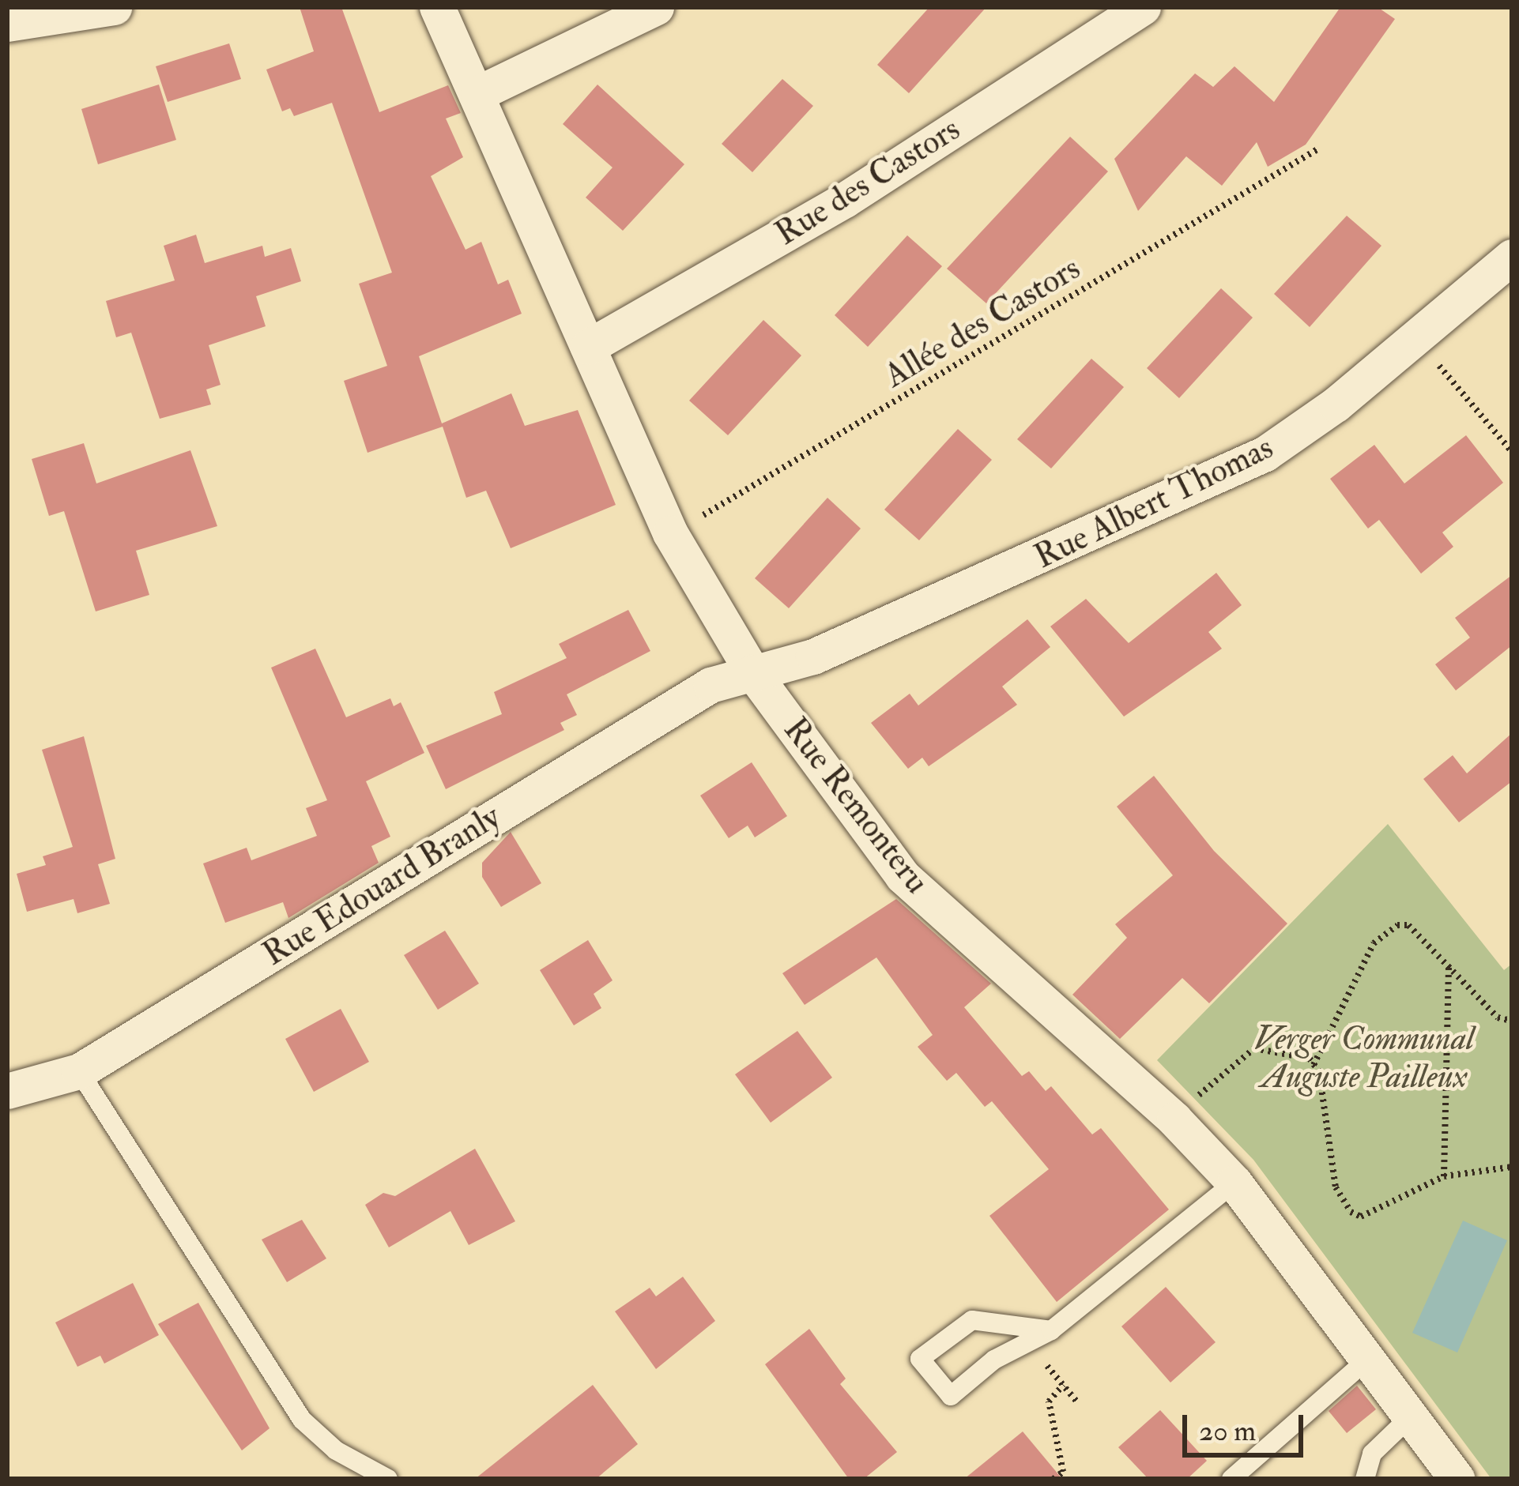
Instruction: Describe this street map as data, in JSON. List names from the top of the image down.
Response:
{
  "streets": {
    "street": [
      "Rue des Castors",
      "Rue Albert Thomas",
      "Rue Remonteru",
      "Rue Edouard Branly"
    ],
    "path": ["Allée des Castors"]
  },
  "crossings": [
    ["Rue des Castors", "Rue Remonteru"],
    ["Allée des Castors", "Rue Remonteru"],
    ["Rue Albert Thomas", "Rue Remonteru"],
    ["Rue Albert Thomas", "Rue Edouard Branly"],
    ["Rue Remonteru", "Rue Edouard Branly"]
  ],
  "parks": ["Verger Communal Auguste Pailleux"],
  "scale_bar": "20 m"
}
